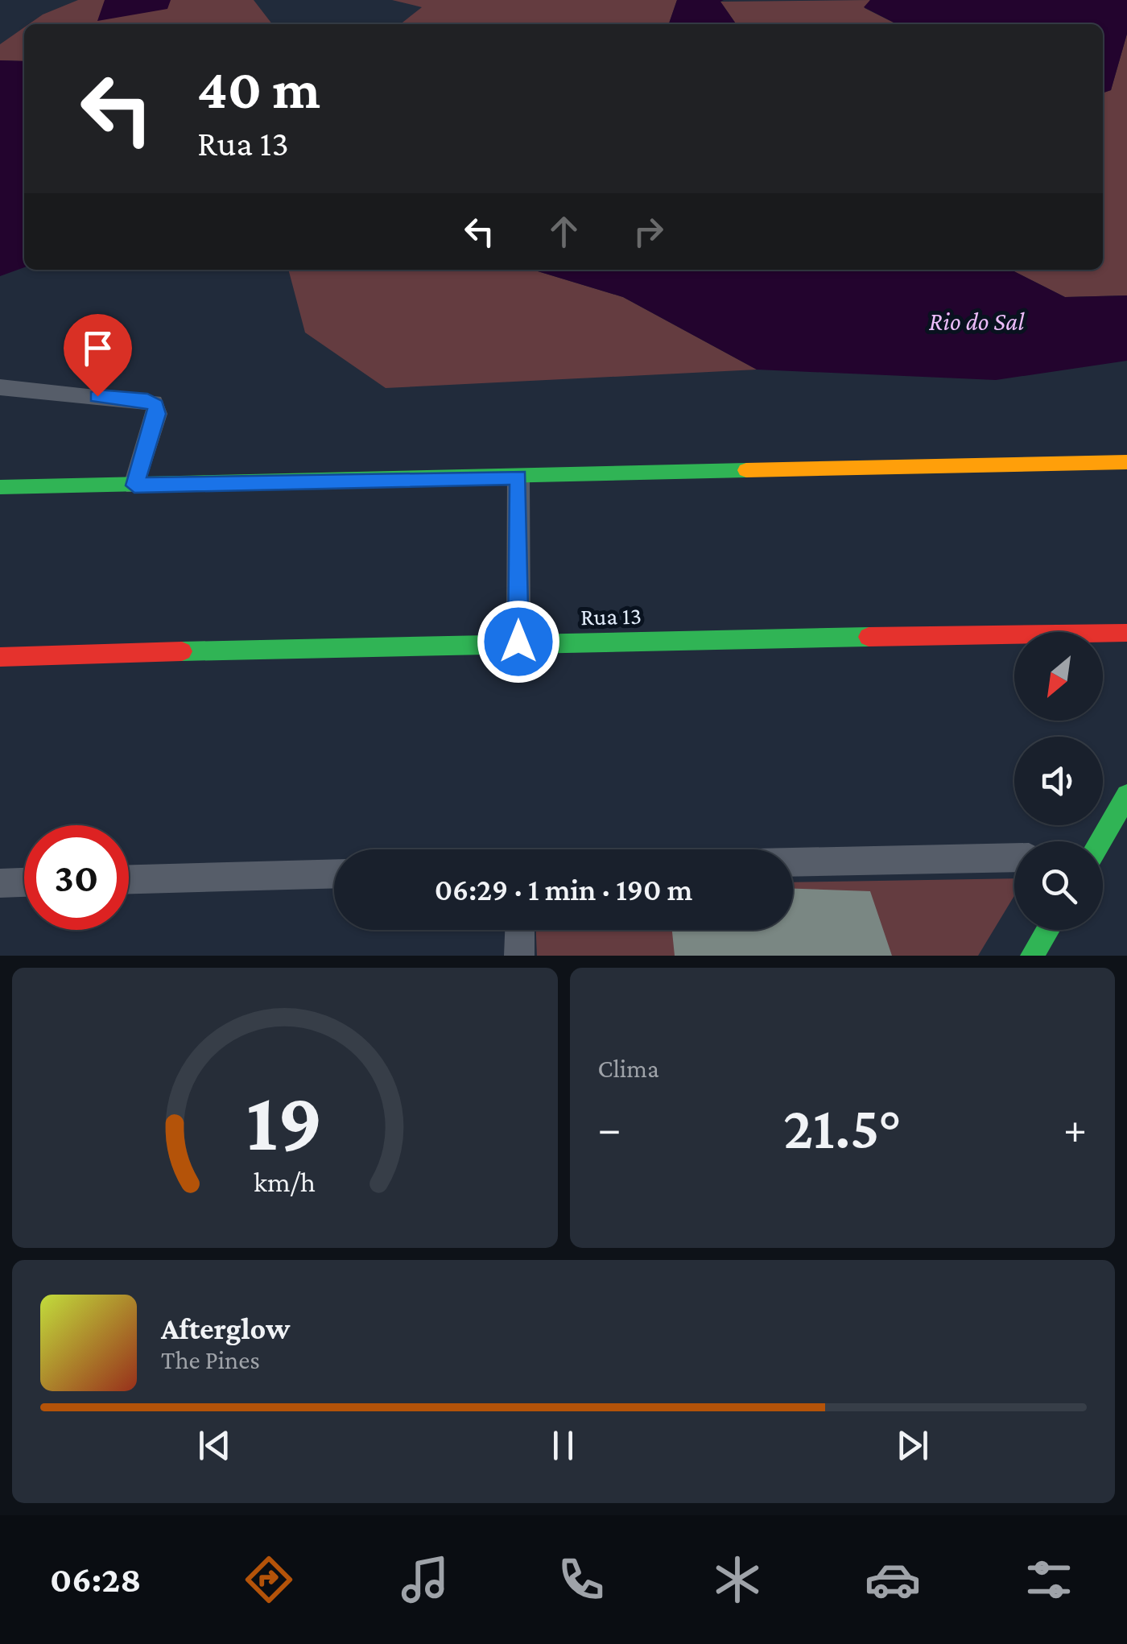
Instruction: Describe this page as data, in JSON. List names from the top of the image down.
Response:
{
  "streets": {
    "street": ["Rua 13"]
  },
  "water": ["Rio do Sal"],
  "north": "bottom left",
  "page": {
    "turn": ["40 m", "Rua 13"],
    "limit": "30",
    "trip": "06:29 · 1 min · 190 m",
    "tile": "Clima",
    "heat": ["−", "21.5°", "+"],
    "song": ["Afterglow", "The Pines"],
    "tabs": "06:28",
    "gauge": ["19", "km/h"]
  }
}
